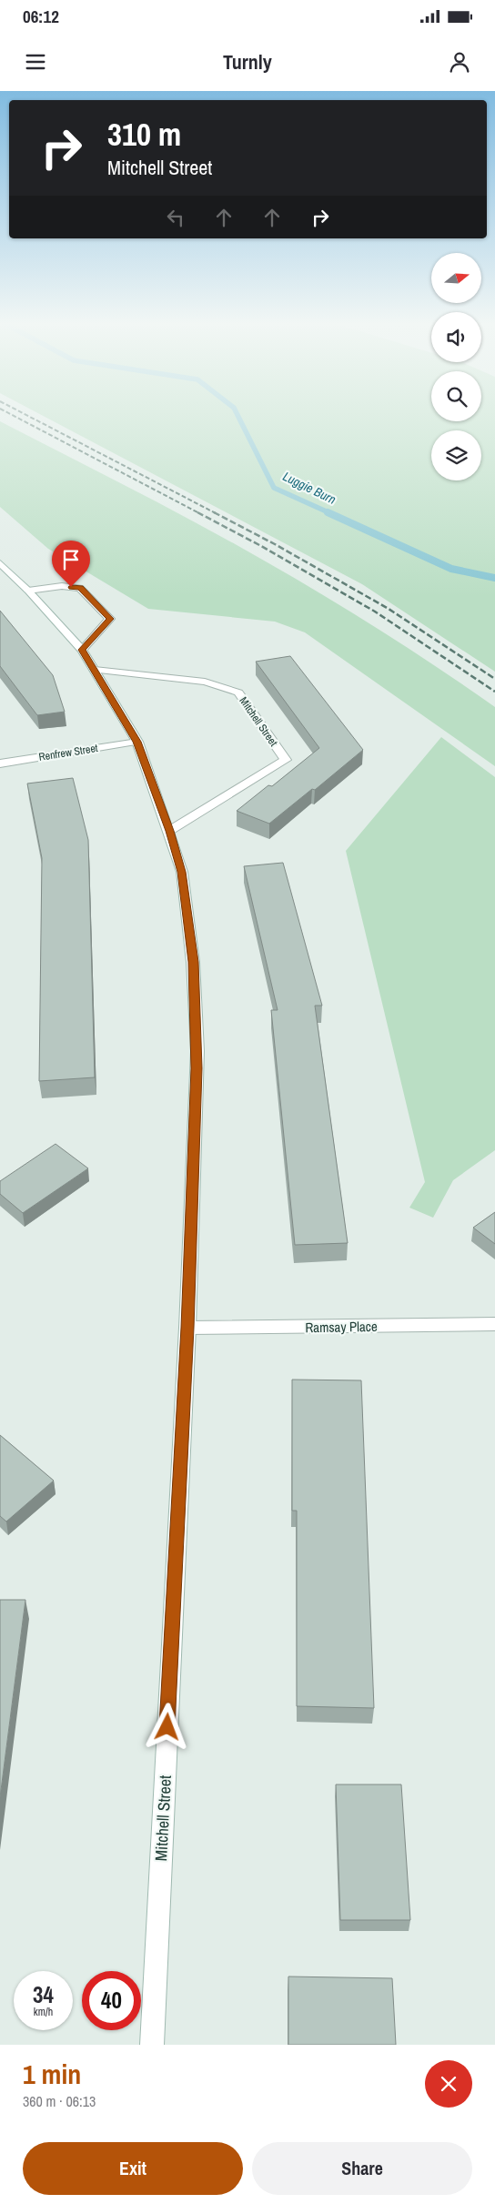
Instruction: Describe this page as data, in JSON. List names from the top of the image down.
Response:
{
  "streets": {
    "street": ["Mitchell Street", "Renfrew Street", "Ramsay Place"]
  },
  "crossings": [
    ["Mitchell Street", "Renfrew Street"],
    ["Mitchell Street", "Ramsay Place"]
  ],
  "water": ["Luggie Burn"],
  "north": "right",
  "page": {
    "status": "06:12",
    "header": "Turnly",
    "turn": ["310 m", "Mitchell Street"],
    "speed": "34 km/h",
    "limit": "40",
    "heading": ["1 min", "360 m · 06:13"],
    "buttons": ["Exit", "Share"]
  }
}
